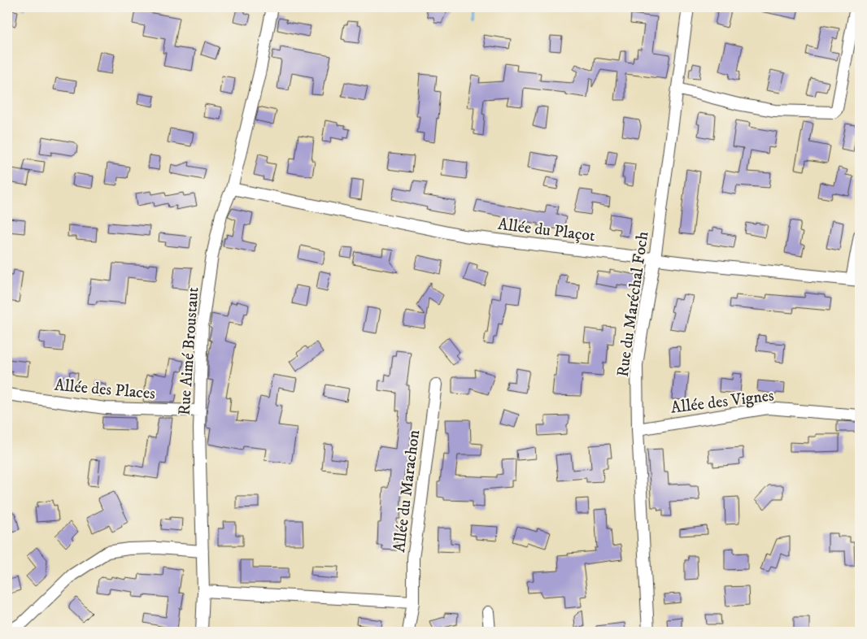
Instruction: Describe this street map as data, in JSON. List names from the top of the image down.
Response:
{
  "streets": {
    "street": [
      "Allée du Plaçot",
      "Rue du Maréchal Foch",
      "Rue Aimé Broustaut",
      "Allée des Places",
      "Allée des Vignes",
      "Allée du Marachon"
    ]
  },
  "crossings": [
    ["Allée du Plaçot", "Rue du Maréchal Foch"],
    ["Allée du Plaçot", "Rue Aimé Broustaut"],
    ["Rue du Maréchal Foch", "Allée des Vignes"],
    ["Rue Aimé Broustaut", "Allée des Places"]
  ]
}
